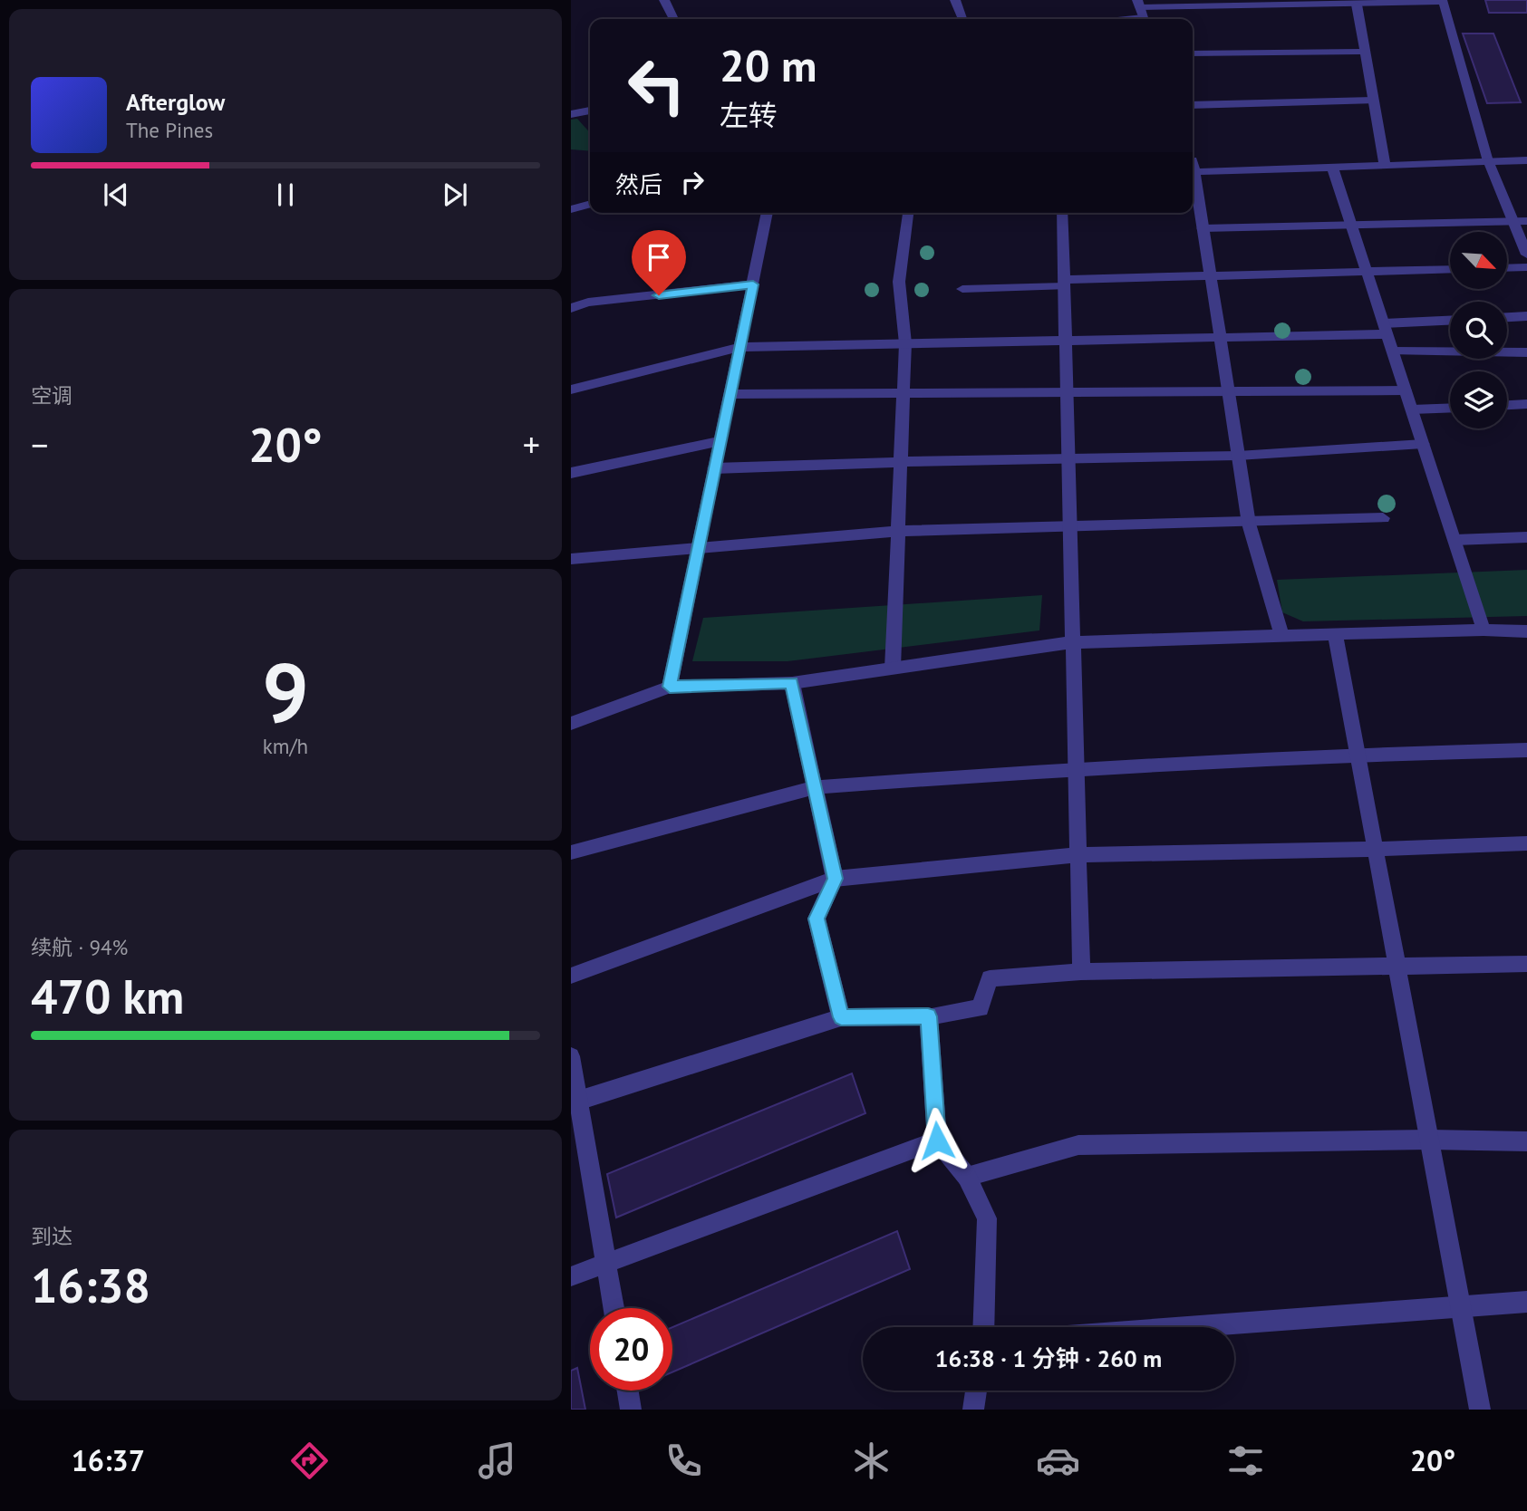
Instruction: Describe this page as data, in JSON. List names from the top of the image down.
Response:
{
  "north": "bottom right",
  "page": {
    "turn": ["20 m", "左转"],
    "song": ["Afterglow", "The Pines"],
    "then": "然后",
    "tile": [
      "空调",
      ["9", "km/h"],
      ["续航 · 94%", "470 km"],
      ["到达", "16:38"]
    ],
    "heat": ["−", "20°", "+"],
    "limit": "20",
    "trip": "16:38 · 1 分钟 · 260 m",
    "tabs": ["16:37", "20°"]
  }
}
